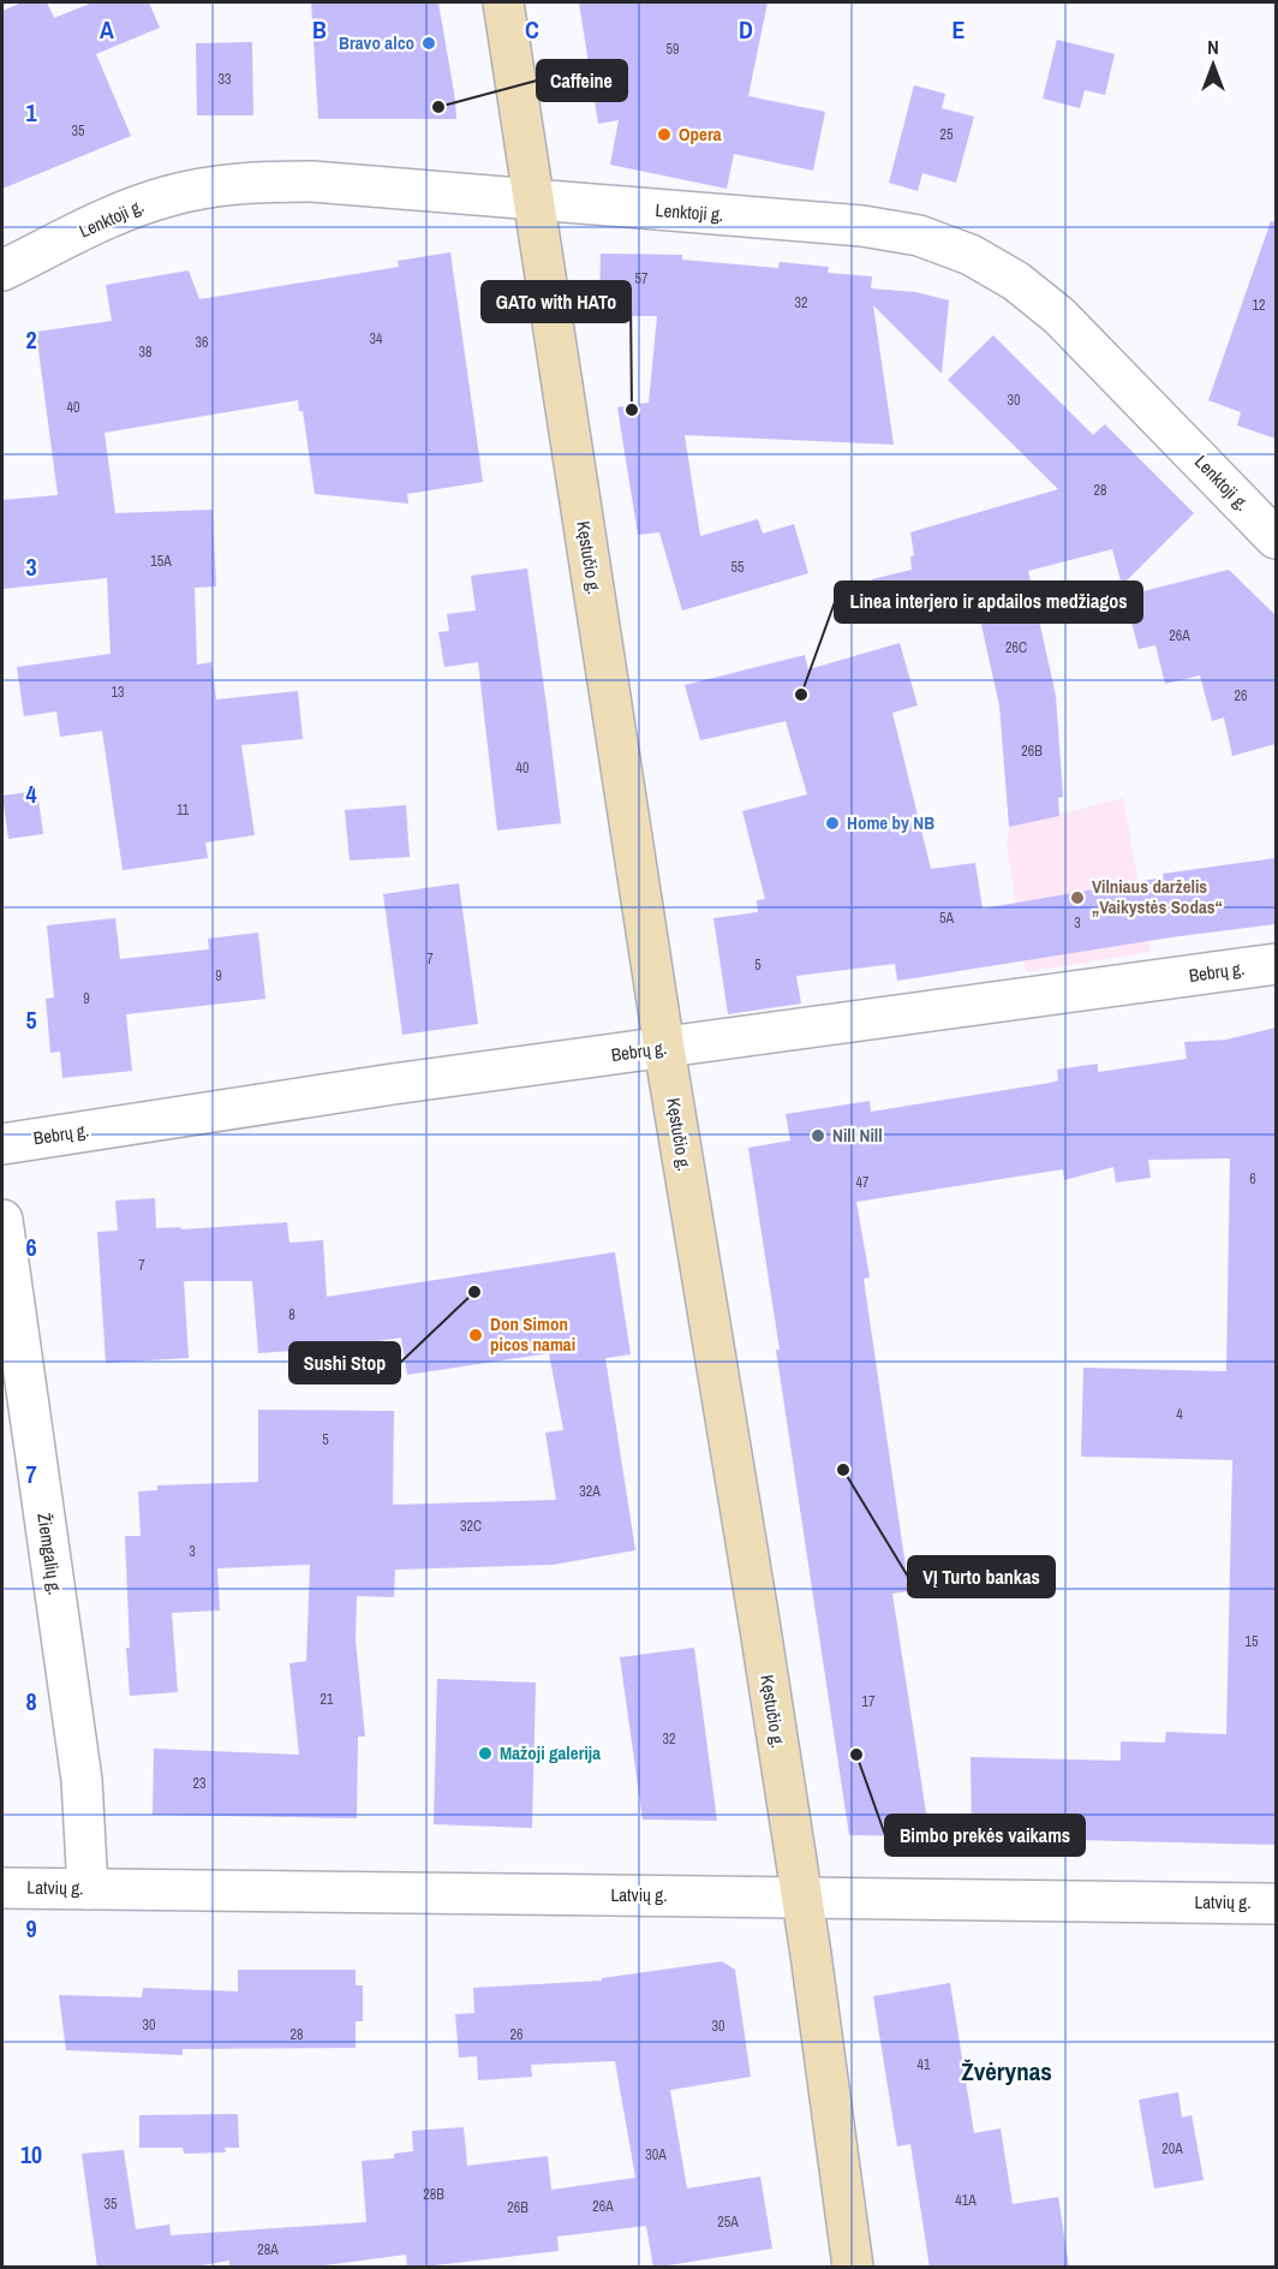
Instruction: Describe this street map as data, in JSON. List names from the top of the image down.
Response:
{
  "streets": {
    "main road": ["Kęstučio g."],
    "street": [
      "Lenktoji g.",
      "Bebrų g.",
      "Žiemgalių g.",
      "Latvių g."
    ]
  },
  "crossings": [
    ["Lenktoji g.", "Kęstučio g."],
    ["Kęstučio g.", "Bebrų g."],
    ["Kęstučio g.", "Latvių g."],
    ["Žiemgalių g.", "Latvių g."]
  ],
  "districts": ["Žvėrynas"],
  "places": [
    "Bravo alco",
    "Caffeine",
    "Opera",
    "GATo with HATo",
    "Linea interjero ir apdailos medžiagos",
    "Home by NB",
    "Vilniaus darželis „Vaikystės Sodas“",
    "Nill Nill",
    "Sushi Stop",
    "Don Simon picos namai",
    "VĮ Turto bankas",
    "Mažoji galerija",
    "Bimbo prekės vaikams"
  ],
  "house_numbers": [
    "59",
    "33",
    "35",
    "25",
    "57",
    "32",
    "12",
    "34",
    "36",
    "38",
    "30",
    "40",
    "28",
    "15A",
    "55",
    "26A",
    "26C",
    "13",
    "26",
    "26B",
    "40",
    "11",
    "5A",
    "3",
    "7",
    "5",
    "9",
    "9",
    "6",
    "47",
    "7",
    "8",
    "4",
    "5",
    "32A",
    "32C",
    "3",
    "15",
    "21",
    "17",
    "32",
    "23",
    "30",
    "30",
    "28",
    "26",
    "41",
    "20A",
    "30A",
    "28B",
    "41A",
    "35",
    "26A",
    "26B",
    "25A",
    "28A"
  ],
  "north": "top",
  "grid": {
    "columns": [
      "A",
      "B",
      "C",
      "D",
      "E"
    ],
    "rows": [
      "1",
      "2",
      "3",
      "4",
      "5",
      "6",
      "7",
      "8",
      "9",
      "10"
    ]
  }
}
